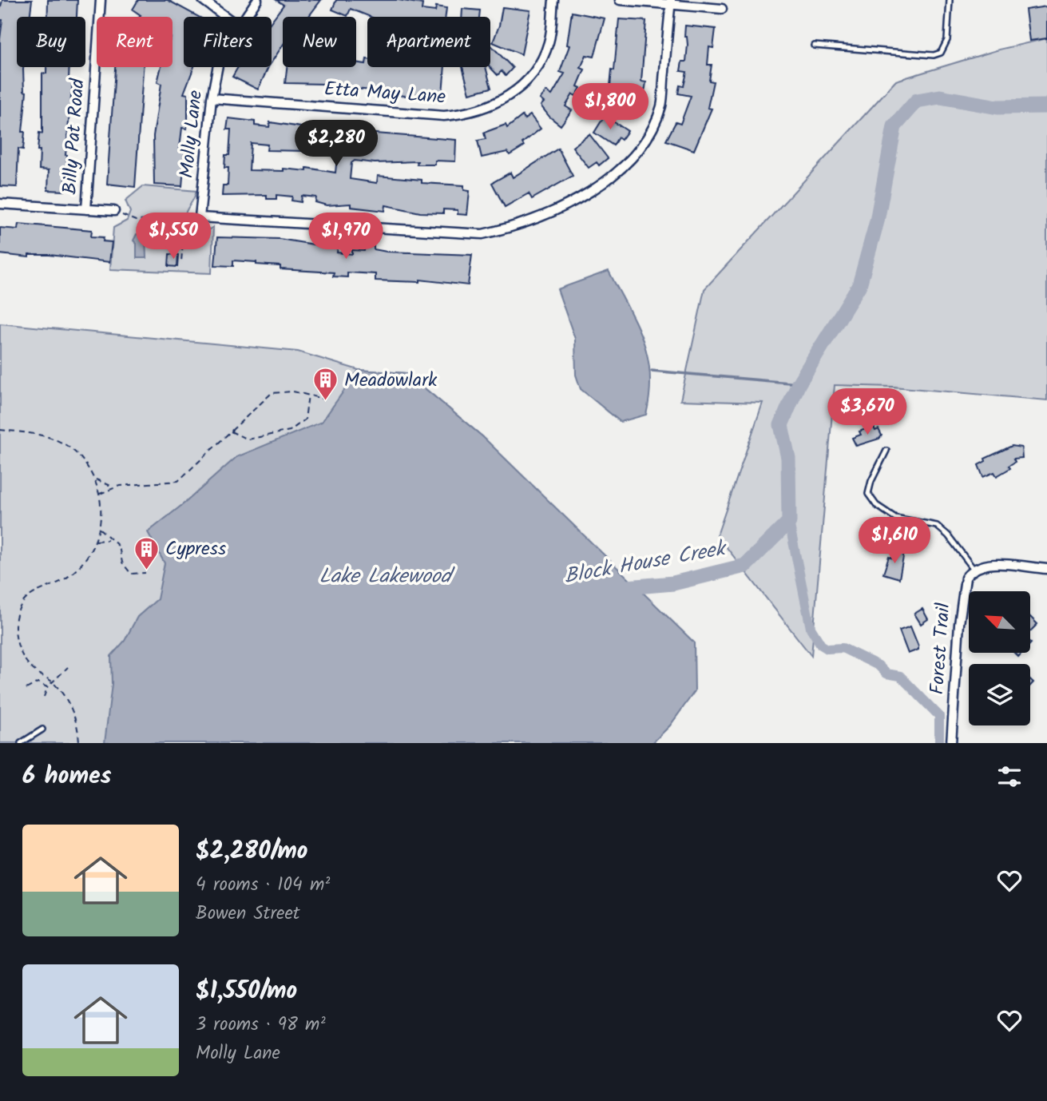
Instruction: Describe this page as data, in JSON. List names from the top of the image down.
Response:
{
  "streets": {
    "street": [
      "Etta May Lane",
      "Molly Lane",
      "Billy Pat Road",
      "Forest Trail"
    ]
  },
  "crossings": [
    ["Etta May Lane", "Molly Lane"]
  ],
  "water": ["Block House Creek", "Lake Lakewood"],
  "places": {
    "building": ["Meadowlark", "Cypress"]
  },
  "north": "top left",
  "page": {
    "chip": [
      "Buy",
      "Rent",
      "Filters",
      "New",
      "Apartment"
    ],
    "price": [
      "$1,800",
      "$2,280",
      "$1,550",
      "$1,970",
      "$3,670",
      "$1,610"
    ],
    "heading": "6 homes",
    "list": [
      {
        "name": "$2,280/mo",
        "note": "4 rooms · 104 m² · Bowen Street"
      },
      {
        "name": "$1,550/mo",
        "note": "3 rooms · 98 m² · Molly Lane"
      }
    ]
  }
}
